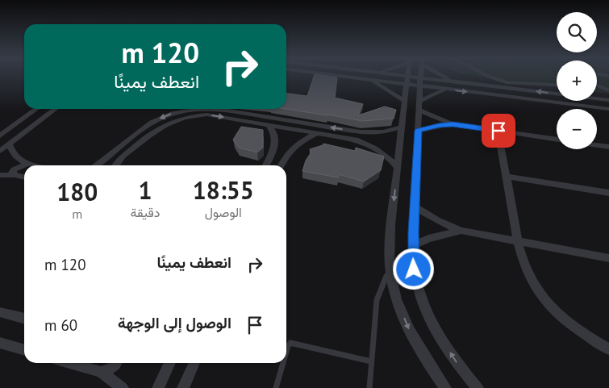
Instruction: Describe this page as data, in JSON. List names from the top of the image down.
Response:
{
  "page": {
    "map_buttons": ["+", "−"],
    "turn": ["120 m", "انعطف يمينًا"],
    "eta": [
      "18:55",
      "الوصول",
      "1",
      "دقيقة",
      "180",
      "m"
    ],
    "list": [
      {
        "name": "انعطف يمينًا",
        "value": "120 m"
      },
      {
        "name": "الوصول إلى الوجهة",
        "value": "60 m"
      }
    ]
  }
}
